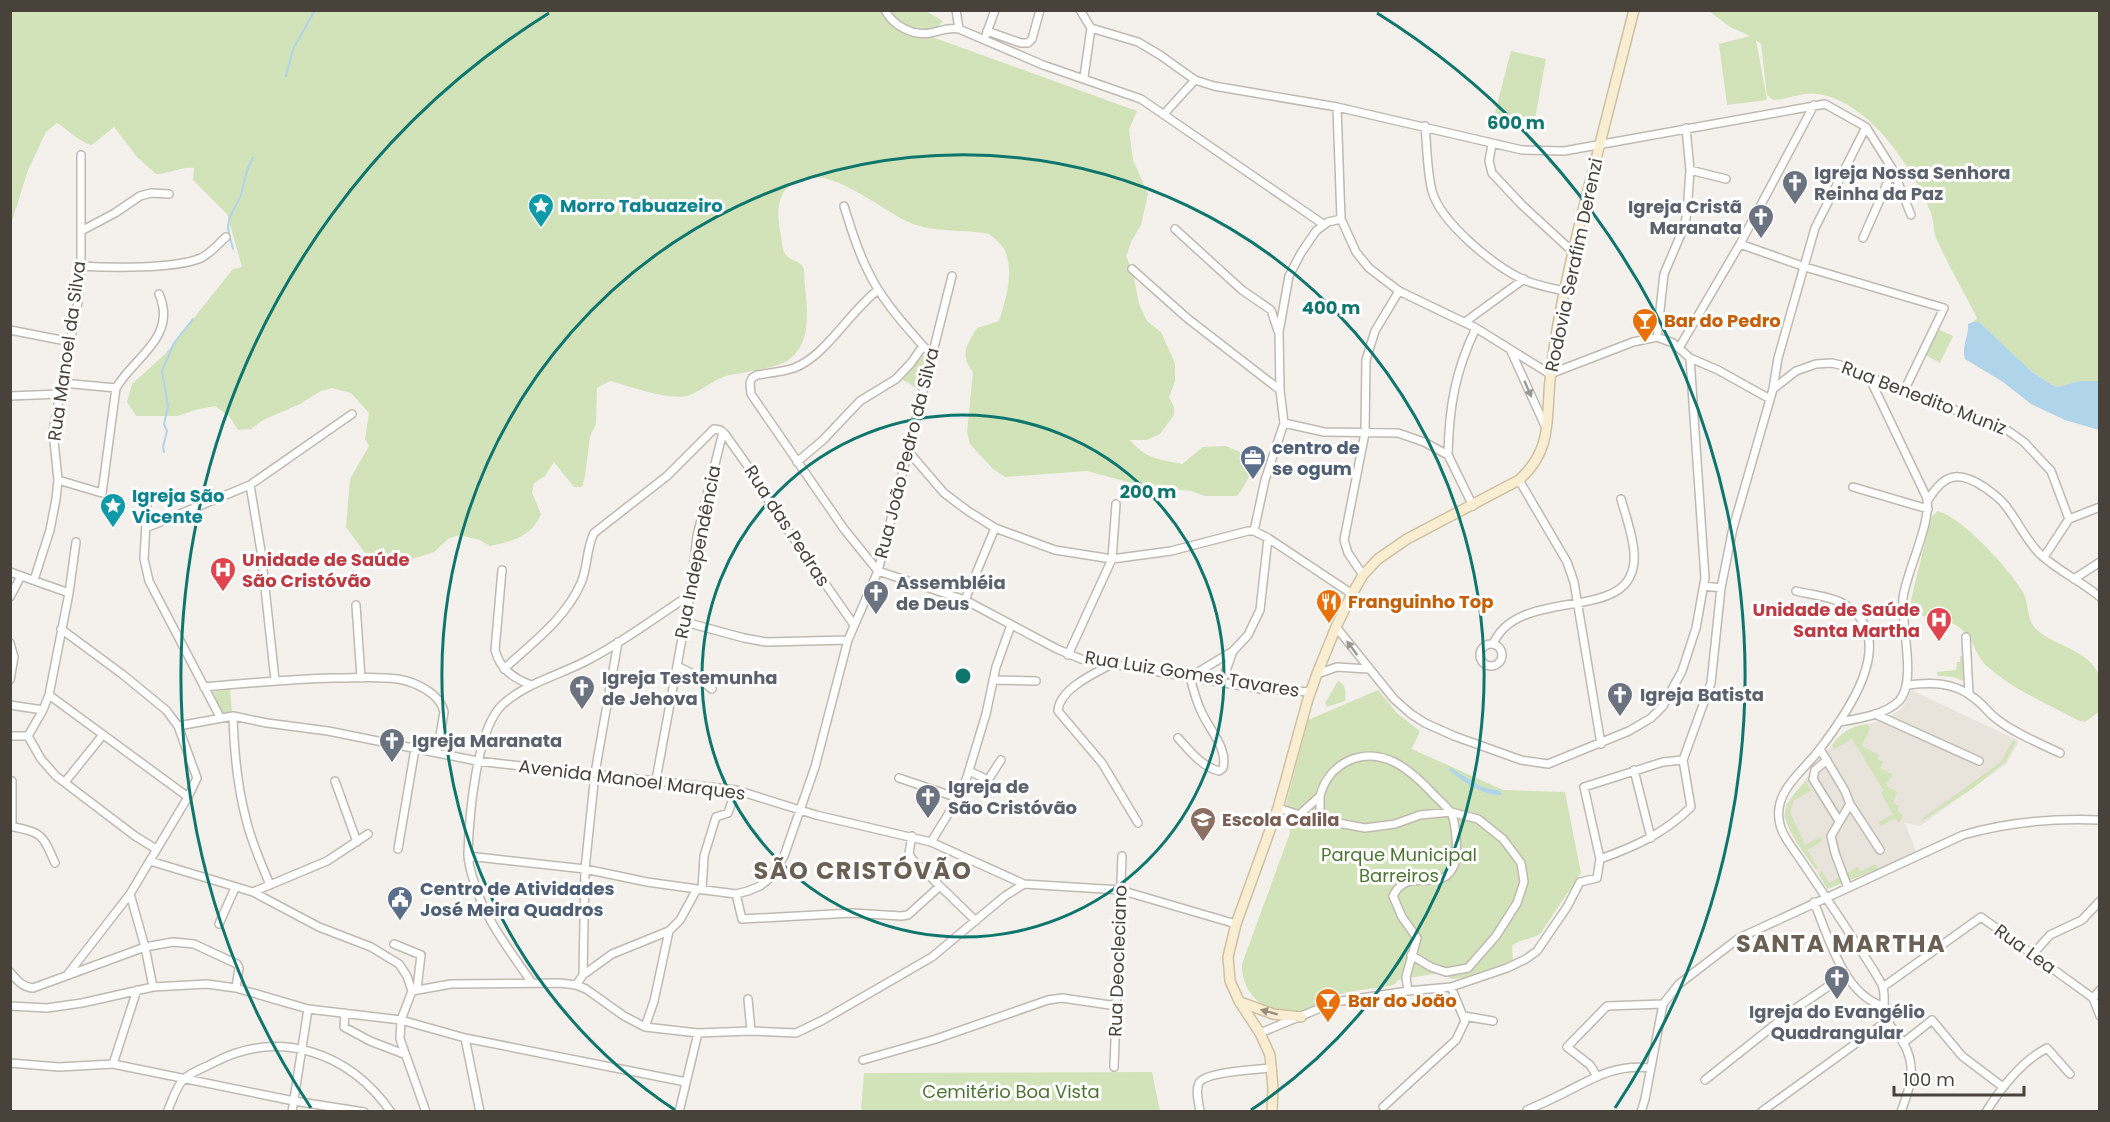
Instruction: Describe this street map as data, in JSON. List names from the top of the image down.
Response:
{
  "streets": {
    "main road": ["Rodovia Serafim Derenzi"],
    "street": [
      "Rua Manoel da Silva",
      "Rua Benedito Muniz",
      "Rua João Pedro da Silva",
      "Rua das Pedras",
      "Rua Independência",
      "Rua Luiz Gomes Tavares",
      "Avenida Manoel Marques",
      "Rua Lea",
      "Rua Deocleciano"
    ]
  },
  "crossings": [
    ["Rodovia Serafim Derenzi", "Rua Luiz Gomes Tavares"],
    ["Rodovia Serafim Derenzi", "Avenida Manoel Marques"],
    ["Rua João Pedro da Silva", "Rua das Pedras"],
    ["Rua João Pedro da Silva", "Rua Luiz Gomes Tavares"],
    ["Rua João Pedro da Silva", "Avenida Manoel Marques"],
    ["Rua das Pedras", "Rua Independência"],
    ["Rua Independência", "Avenida Manoel Marques"],
    ["Avenida Manoel Marques", "Rua Deocleciano"]
  ],
  "districts": ["SÃO CRISTÓVÃO", "SANTA MARTHA"],
  "parks": ["Parque Municipal Barreiros", "Cemitério Boa Vista"],
  "places": {
    "church": [
      "Igreja Nossa Senhora Reinha da Paz",
      "Igreja Cristã Maranata",
      "Assembléia de Deus",
      "Igreja Testemunha de Jehova",
      "Igreja Batista",
      "Igreja Maranata",
      "Igreja de São Cristóvão",
      "Igreja do Evangélio Quadrangular"
    ],
    "place": ["Morro Tabuazeiro", "Igreja São Vicente"],
    "bar": ["Bar do Pedro", "Bar do João"],
    "office": ["centro de se ogum"],
    "hospital": ["Unidade de Saúde São Cristóvão", "Unidade de Saúde Santa Martha"],
    "restaurant": ["Franguinho Top"],
    "school or university": ["Escola Calila"],
    "public building": ["Centro de Atividades José Meira Quadros"]
  },
  "scale_bar": "100 m",
  "rings": ["600 m", "400 m", "200 m"]
}
